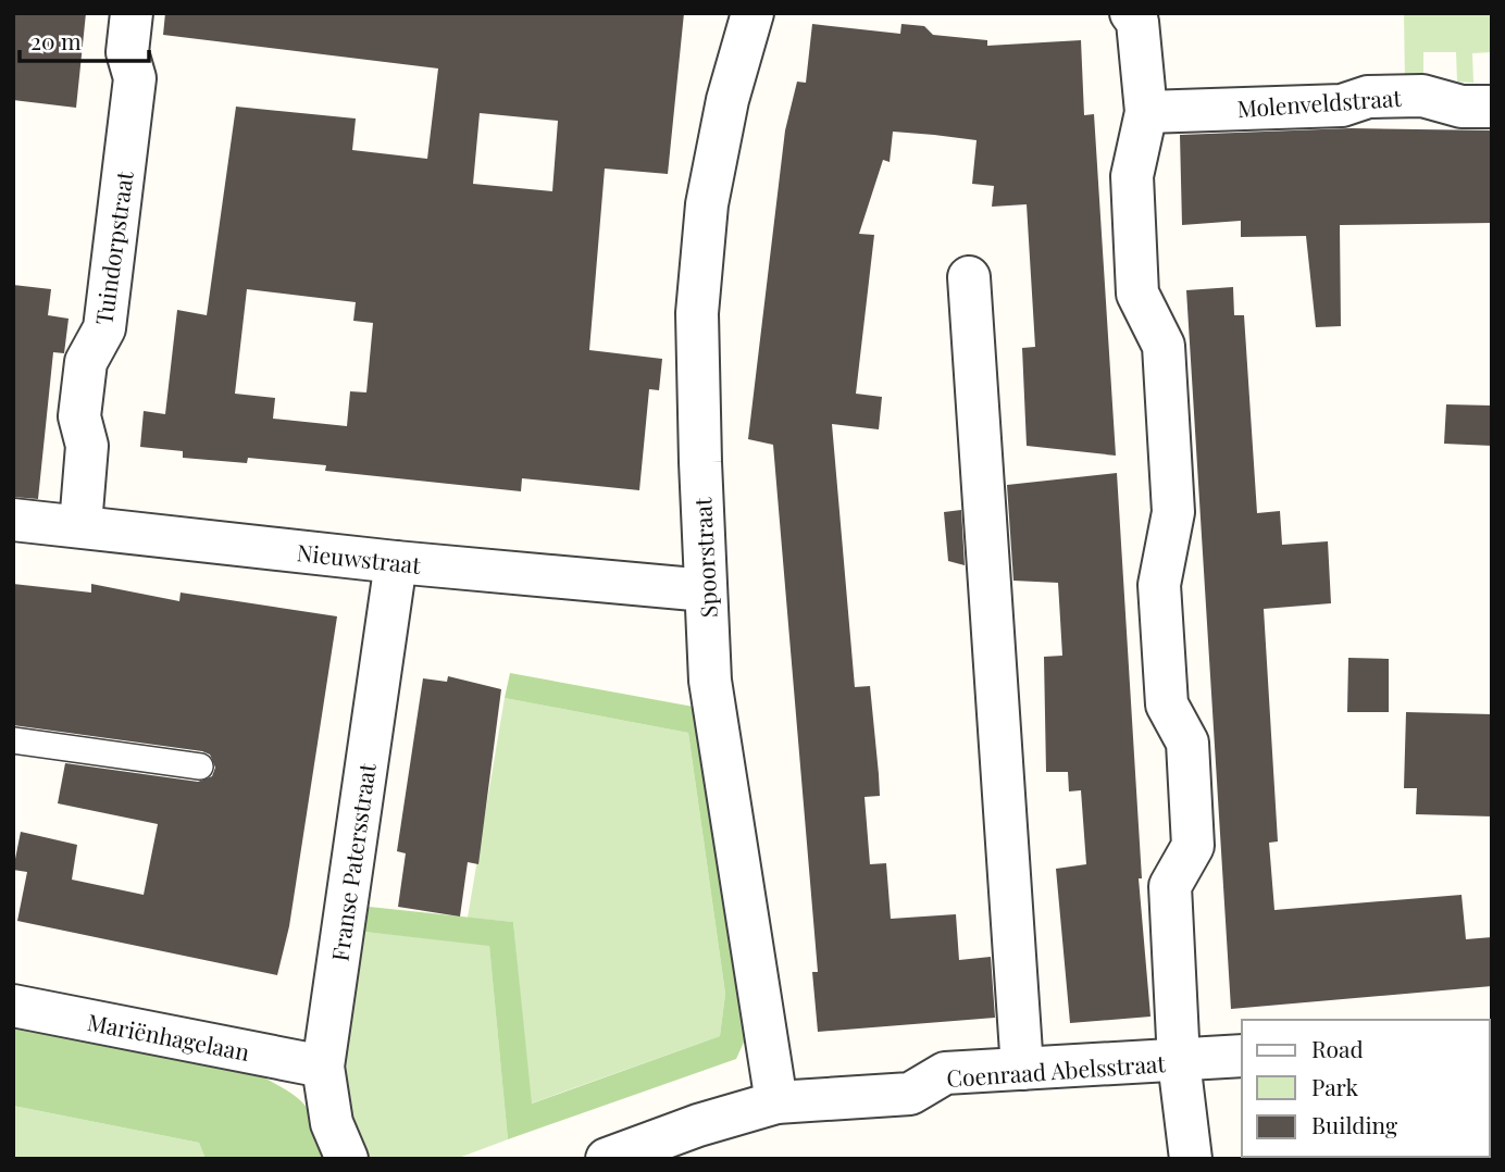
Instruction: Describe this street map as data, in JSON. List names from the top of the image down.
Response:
{
  "streets": {
    "street": [
      "Molenveldstraat",
      "Tuindorpstraat",
      "Nieuwstraat",
      "Spoorstraat",
      "Franse Patersstraat",
      "Mariënhagelaan",
      "Coenraad Abelsstraat"
    ]
  },
  "crossings": [
    ["Tuindorpstraat", "Nieuwstraat"],
    ["Nieuwstraat", "Spoorstraat"],
    ["Nieuwstraat", "Franse Patersstraat"],
    ["Spoorstraat", "Coenraad Abelsstraat"],
    ["Franse Patersstraat", "Mariënhagelaan"]
  ],
  "legend": ["Road", "Park", "Building"],
  "scale_bar": "20 m"
}
